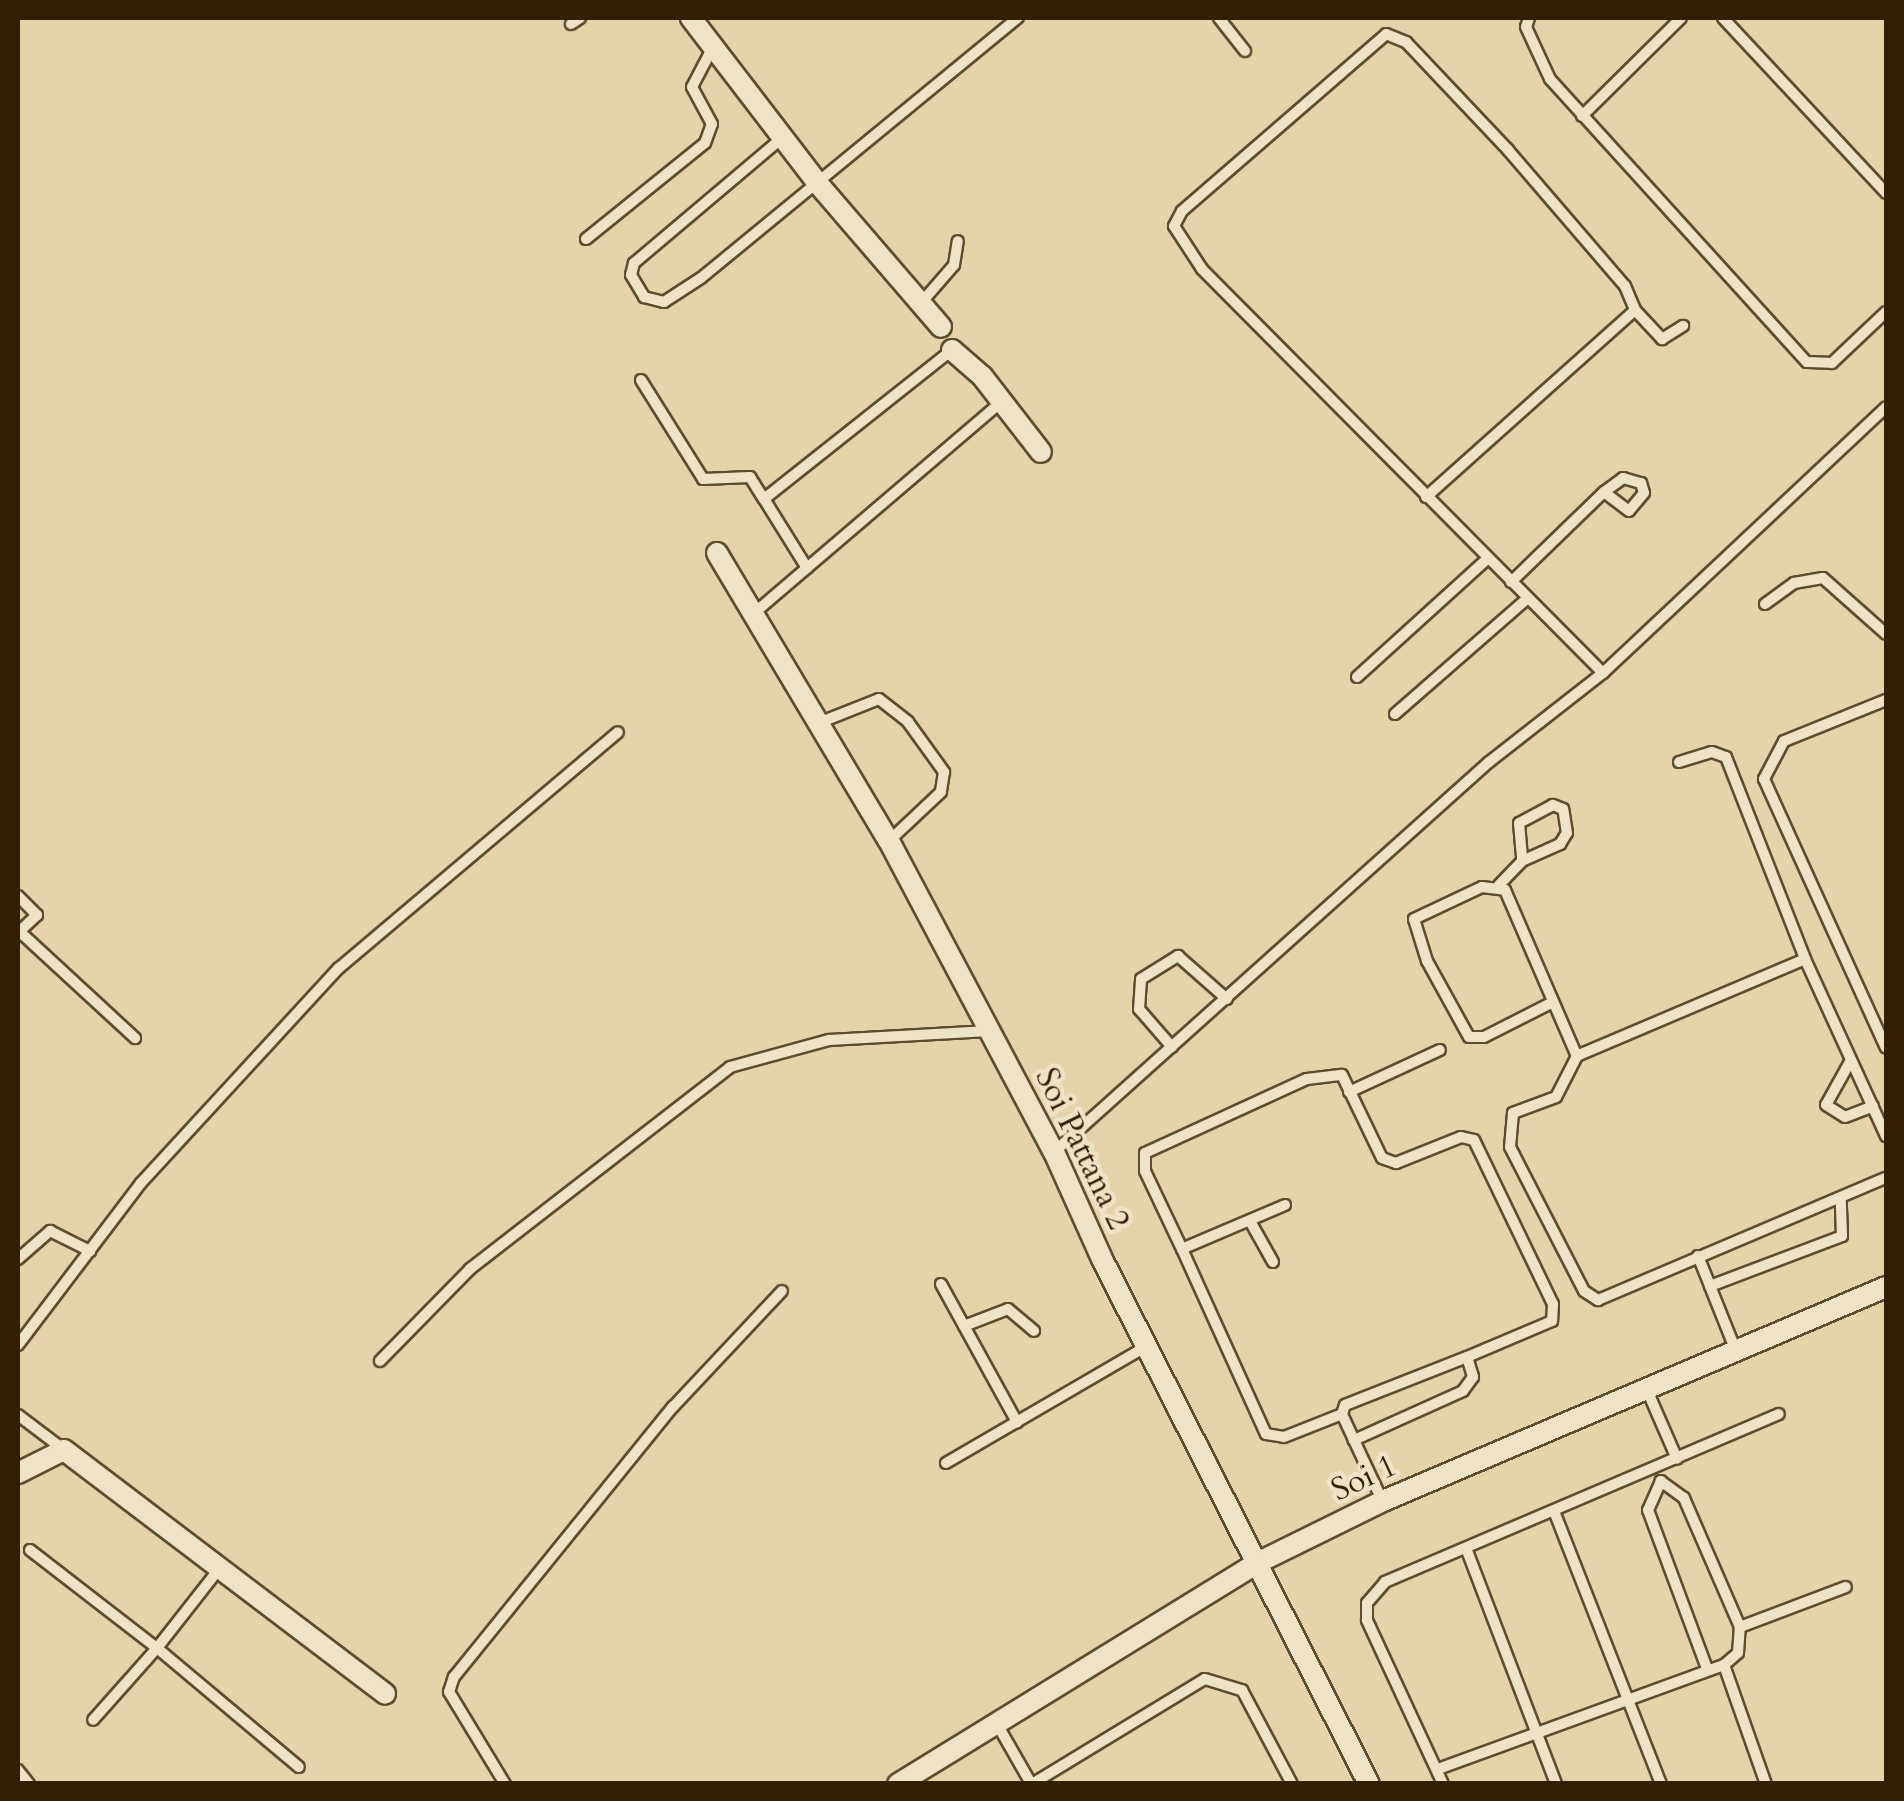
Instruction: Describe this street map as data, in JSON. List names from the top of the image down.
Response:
{
  "streets": {
    "street": ["Soi Pattana 2", "Soi 1"]
  },
  "crossings": [
    ["Soi Pattana 2", "Soi 1"]
  ]
}
